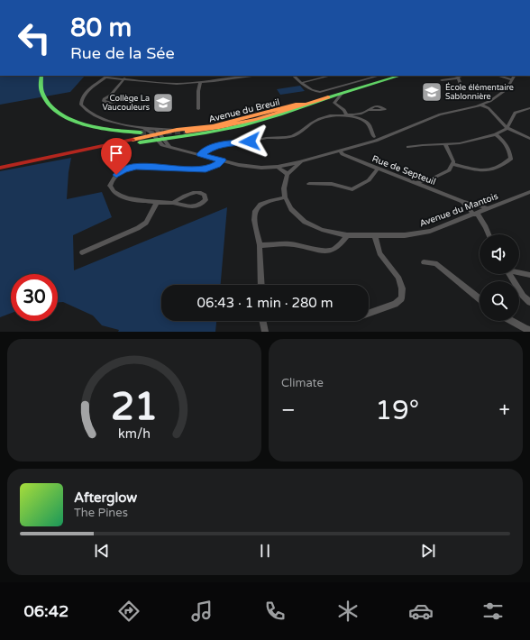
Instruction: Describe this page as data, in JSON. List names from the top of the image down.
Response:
{
  "streets": {
    "main road": ["Avenue du Breuil"],
    "street": ["Rue de Septeuil", "Avenue du Mantois"]
  },
  "crossings": [
    ["Rue de Septeuil", "Avenue du Mantois"]
  ],
  "places": {
    "school or university": ["École élémentaire Sablonnière", "Collège La Vaucouleurs"]
  },
  "page": {
    "turn": ["80 m", "Rue de la Sée"],
    "limit": "30",
    "trip": "06:43 · 1 min · 280 m",
    "tile": "Climate",
    "heat": ["−", "19°", "+"],
    "song": ["Afterglow", "The Pines"],
    "tabs": "06:42",
    "gauge": ["21", "km/h"]
  }
}
